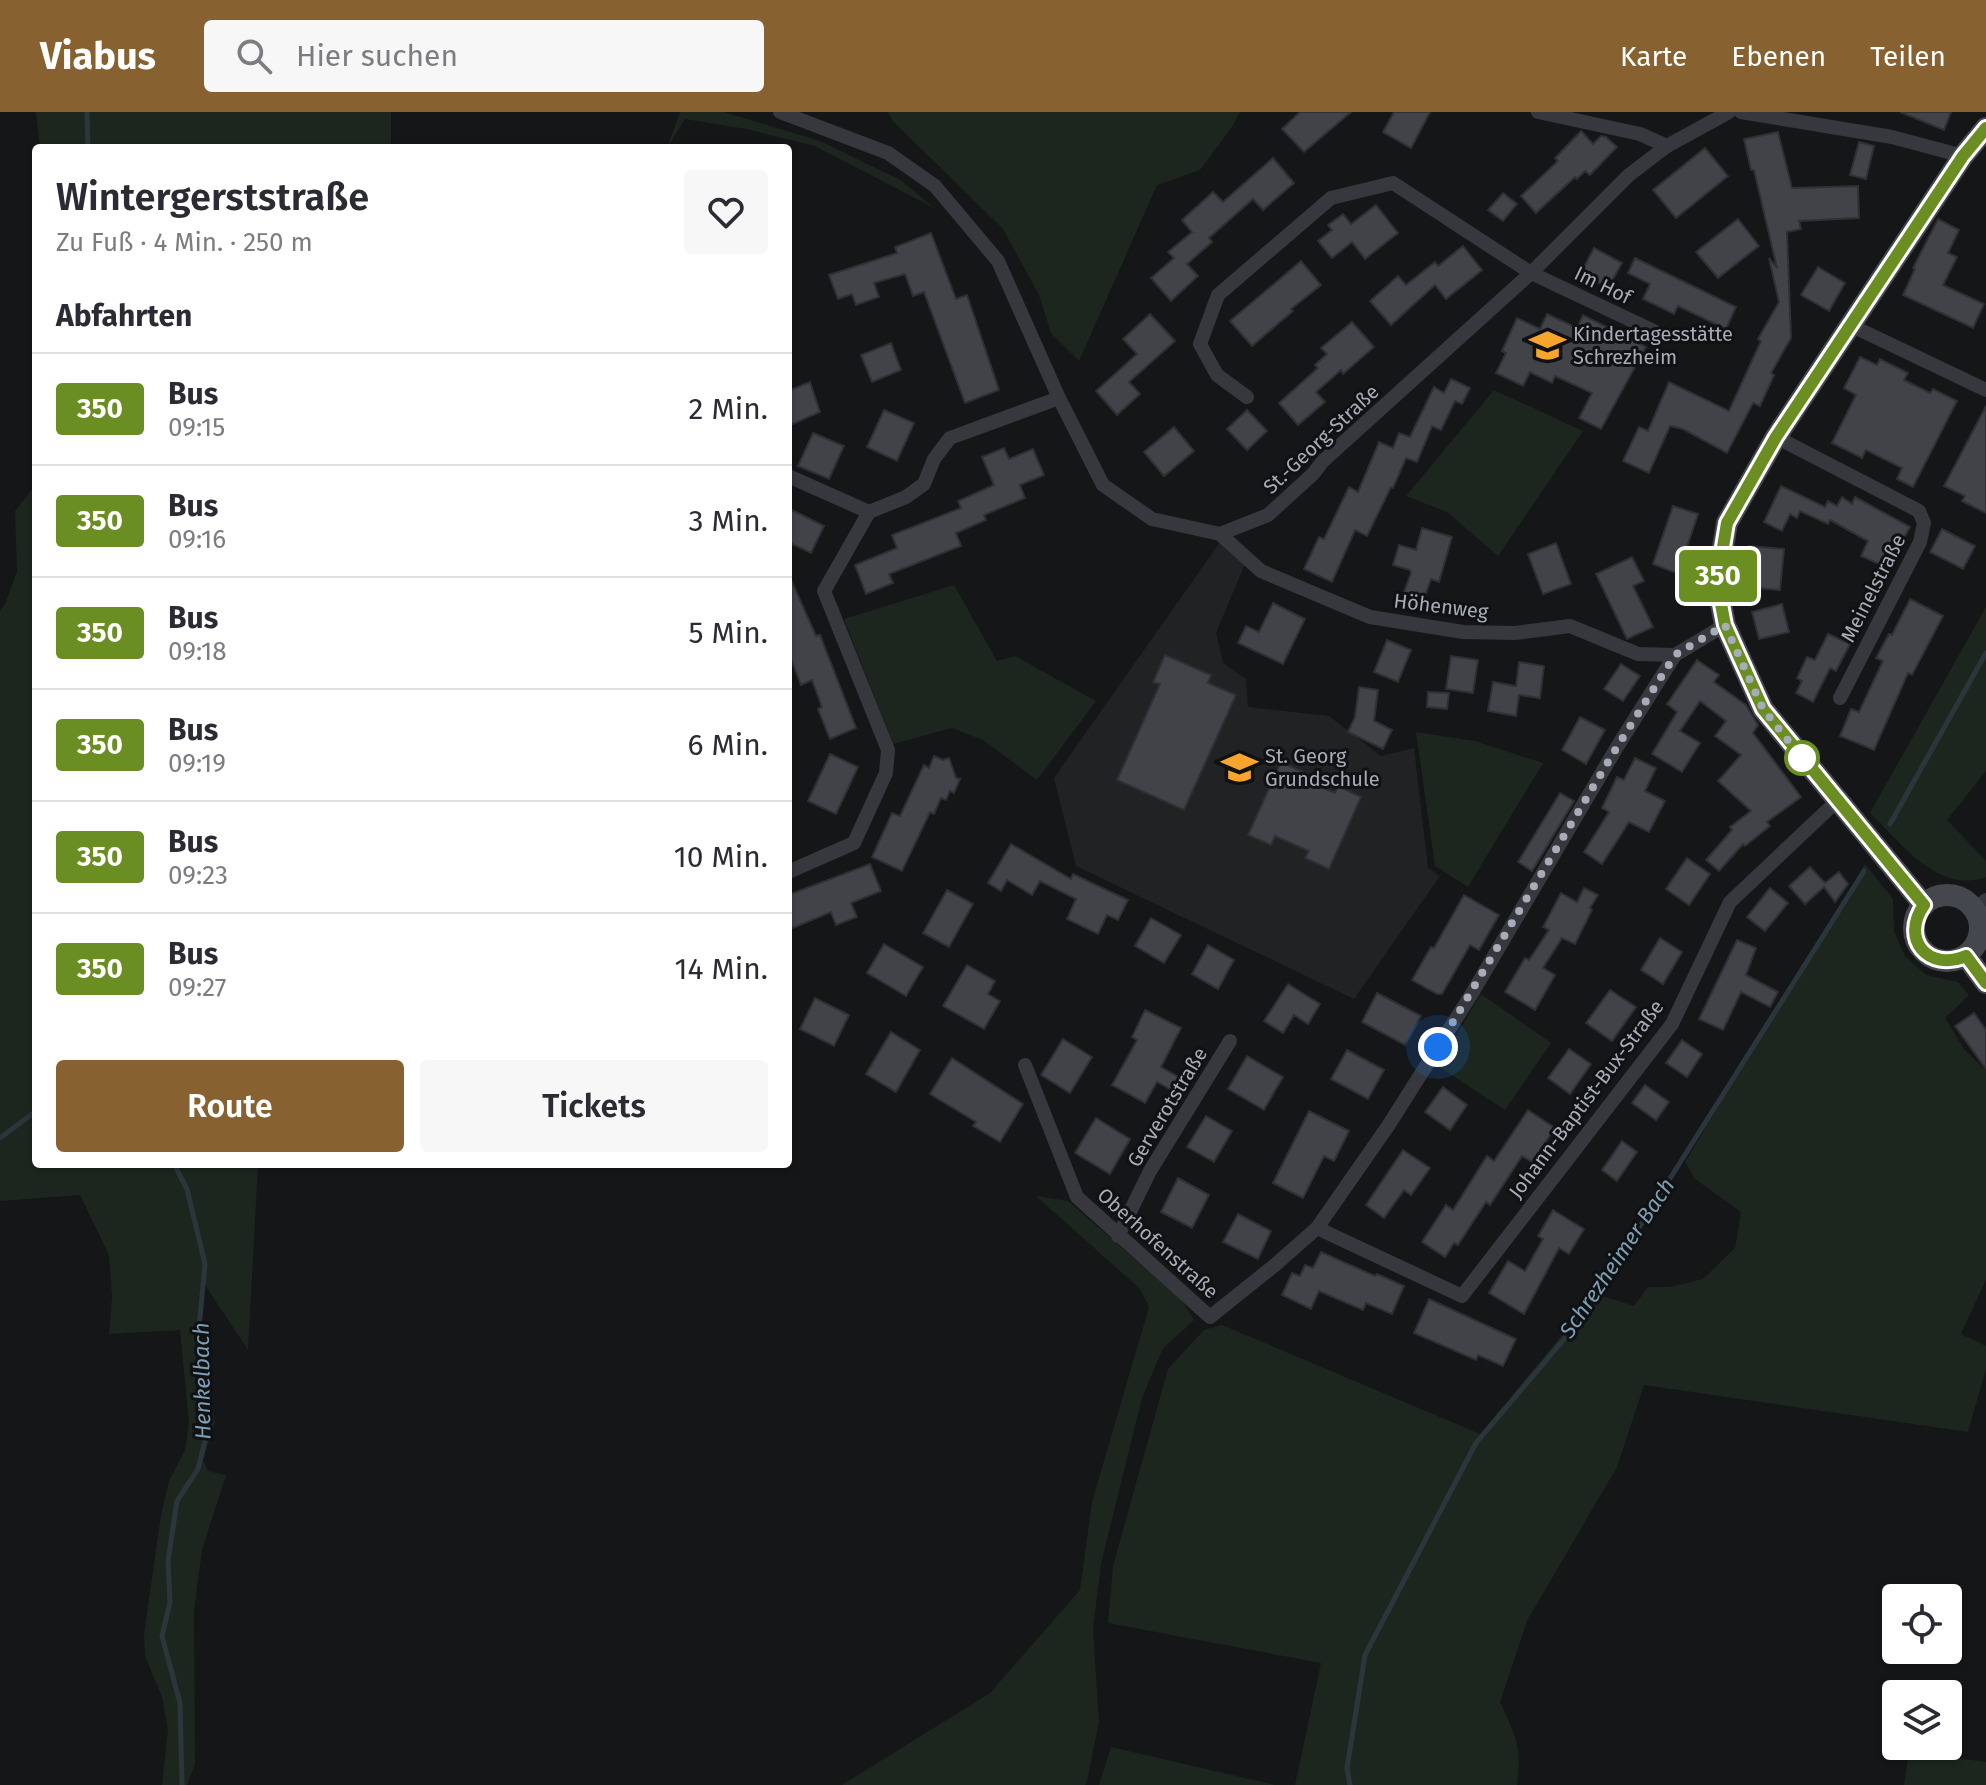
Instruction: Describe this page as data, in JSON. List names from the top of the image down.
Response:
{
  "streets": {
    "street": [
      "Im Hof",
      "St.-Georg-Straße",
      "Meinelstraße",
      "Höhenweg",
      "Johann-Baptist-Bux-Straße",
      "Gerverotstraße",
      "Oberhofenstraße"
    ]
  },
  "crossings": [
    ["Im Hof", "St.-Georg-Straße"],
    ["St.-Georg-Straße", "Höhenweg"],
    ["Johann-Baptist-Bux-Straße", "Oberhofenstraße"],
    ["Gerverotstraße", "Oberhofenstraße"]
  ],
  "water": ["Schrezheimer Bach", "Henkelbach"],
  "places": {
    "school or university": ["Kindertagesstätte Schrezheim", "St. Georg Grundschule"]
  },
  "lines": ["bus line 350"],
  "page": {
    "header": "Viabus",
    "search": "Hier suchen",
    "nav": ["Karte", "Ebenen", "Teilen"],
    "on_map": "350",
    "heading": [
      ["Wintergerststraße", "Zu Fuß · 4 Min. · 250 m"],
      "Abfahrten"
    ],
    "list": [
      {
        "mark": "350",
        "name": "Bus",
        "note": "09:15",
        "value": "2 Min."
      },
      {
        "mark": "350",
        "name": "Bus",
        "note": "09:16",
        "value": "3 Min."
      },
      {
        "mark": "350",
        "name": "Bus",
        "note": "09:18",
        "value": "5 Min."
      },
      {
        "mark": "350",
        "name": "Bus",
        "note": "09:19",
        "value": "6 Min."
      },
      {
        "mark": "350",
        "name": "Bus",
        "note": "09:23",
        "value": "10 Min."
      },
      {
        "mark": "350",
        "name": "Bus",
        "note": "09:27",
        "value": "14 Min."
      }
    ],
    "buttons": ["Route", "Tickets"]
  }
}
